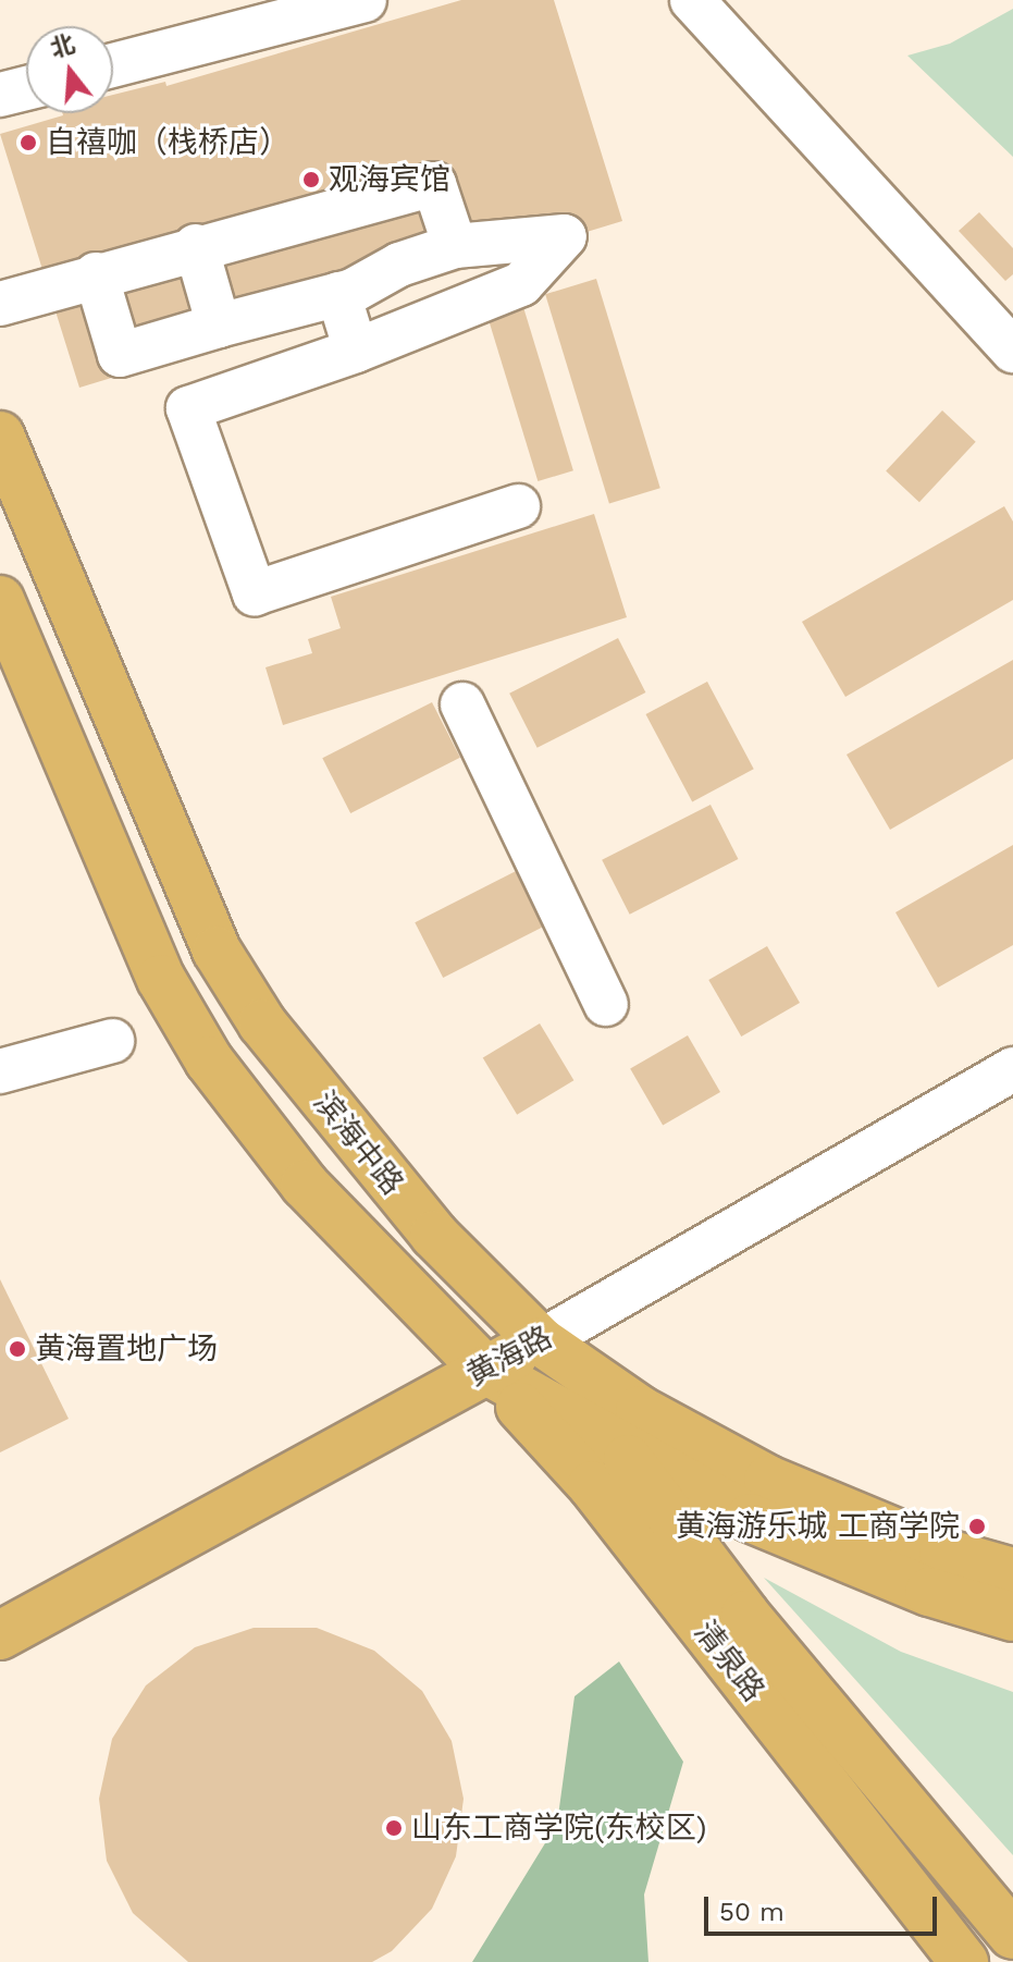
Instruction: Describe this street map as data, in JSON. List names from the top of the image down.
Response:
{
  "streets": {
    "main road": ["滨海中路", "黄海路", "清泉路"]
  },
  "crossings": [
    ["滨海中路", "黄海路"],
    ["滨海中路", "清泉路"],
    ["黄海路", "清泉路"]
  ],
  "places": [
    "自禧咖（栈桥店）",
    "观海宾馆",
    "黄海置地广场",
    "黄海游乐城 工商学院",
    "山东工商学院(东校区)"
  ],
  "scale_bar": "50 m",
  "north": "top"
}
